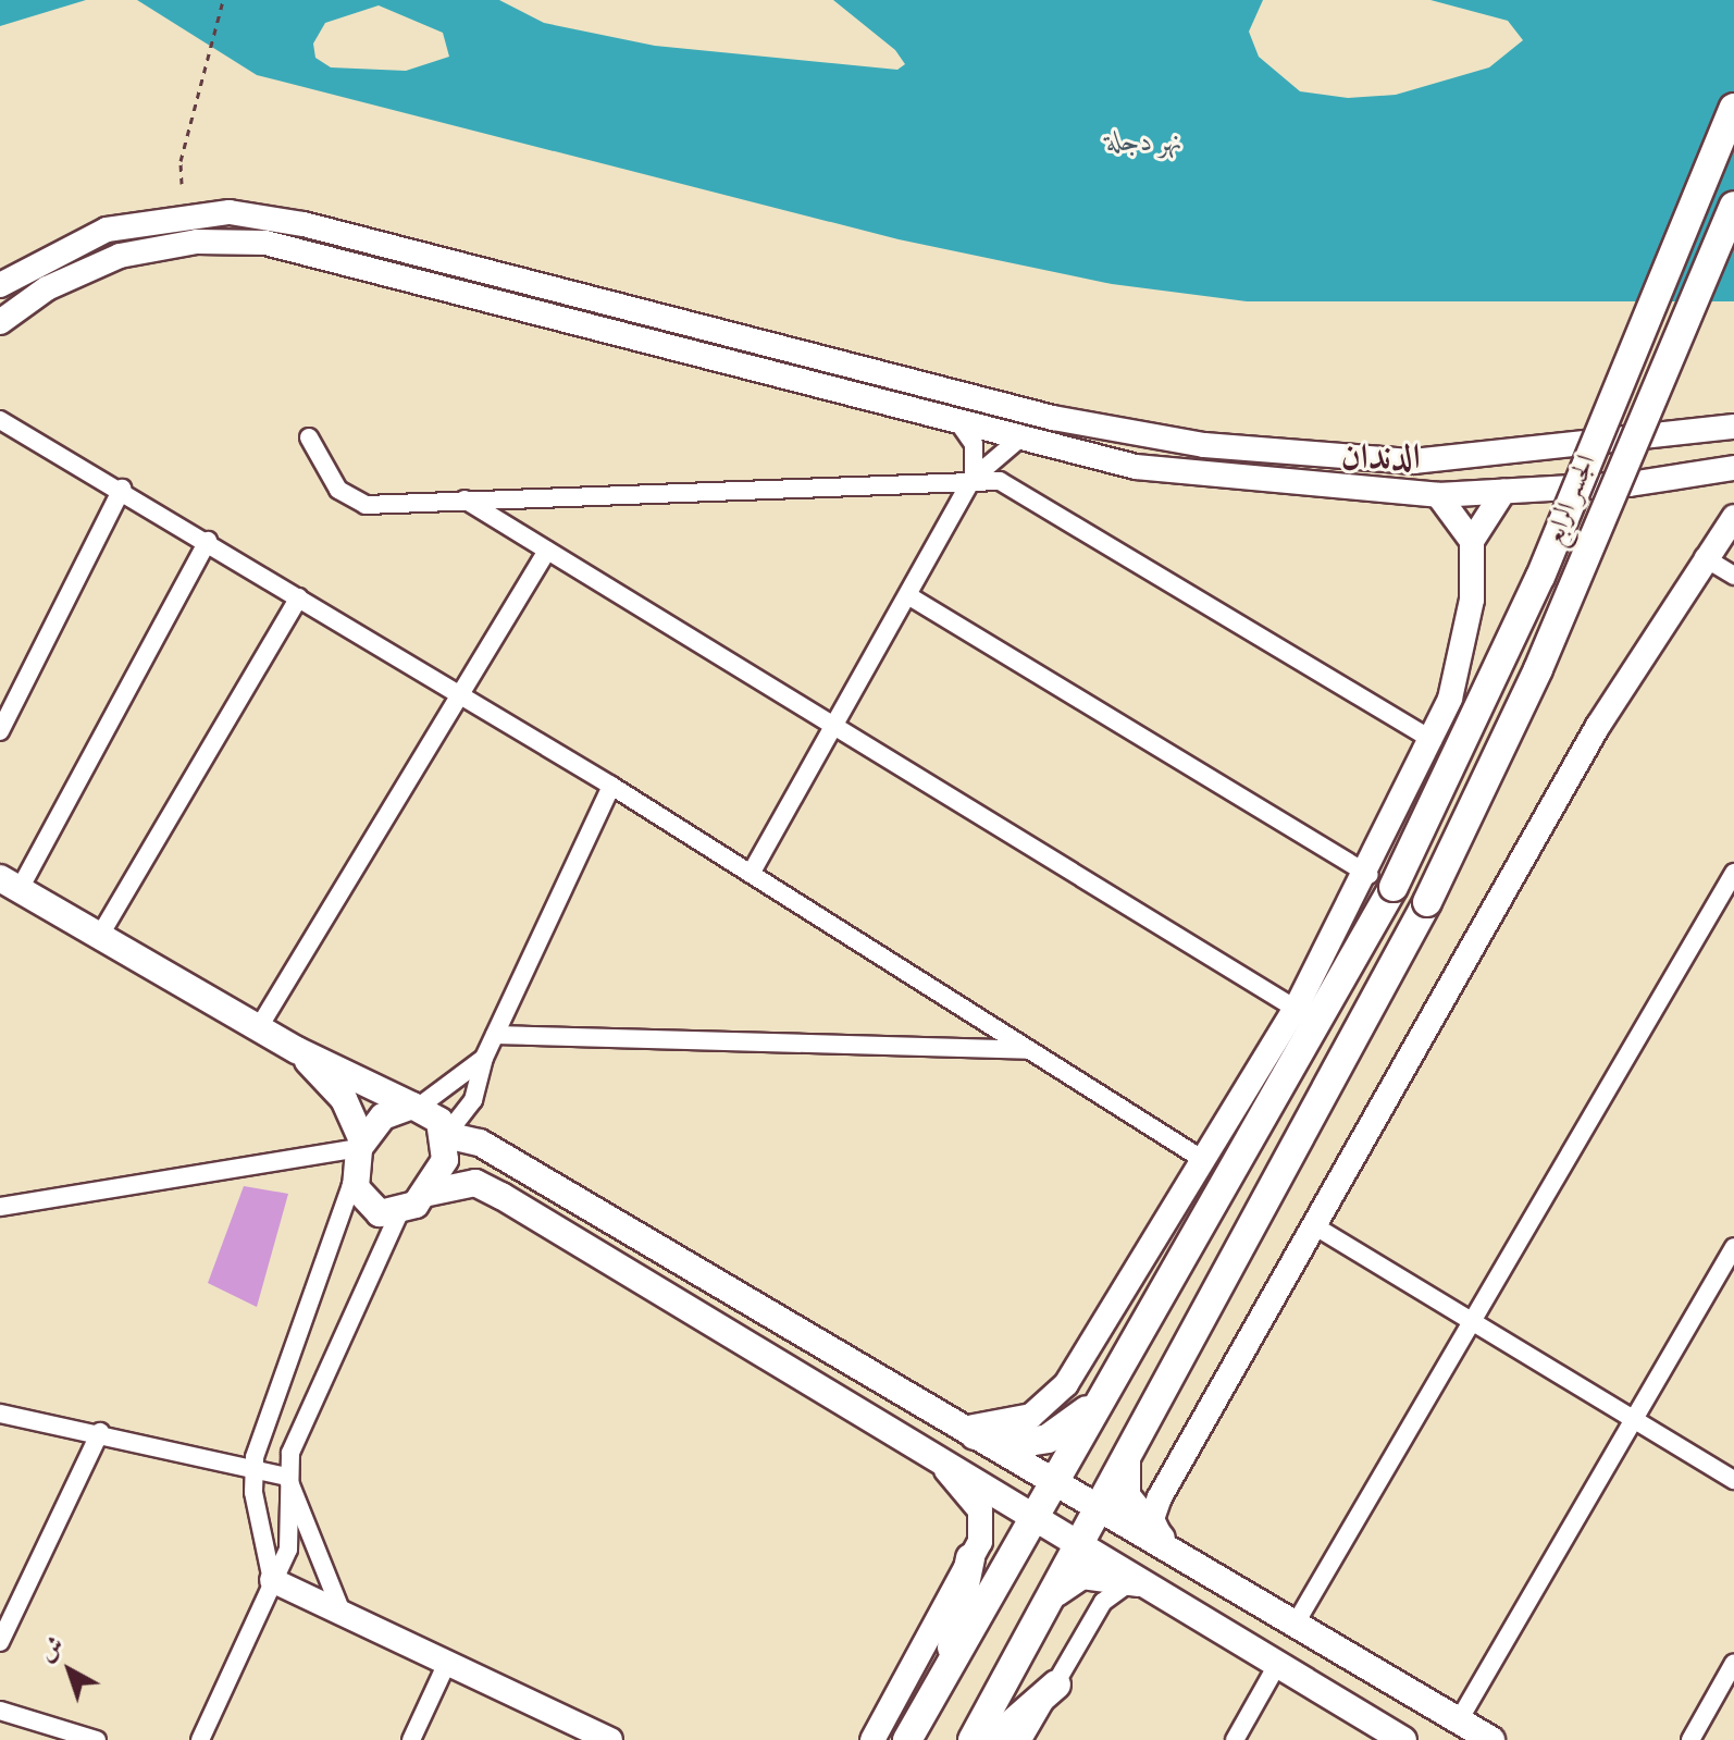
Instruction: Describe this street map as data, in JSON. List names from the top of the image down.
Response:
{
  "streets": {
    "main road": ["الجسر الرابع"]
  },
  "districts": ["الدندان"],
  "water": ["نهر دجلة"],
  "north": "top left"
}
